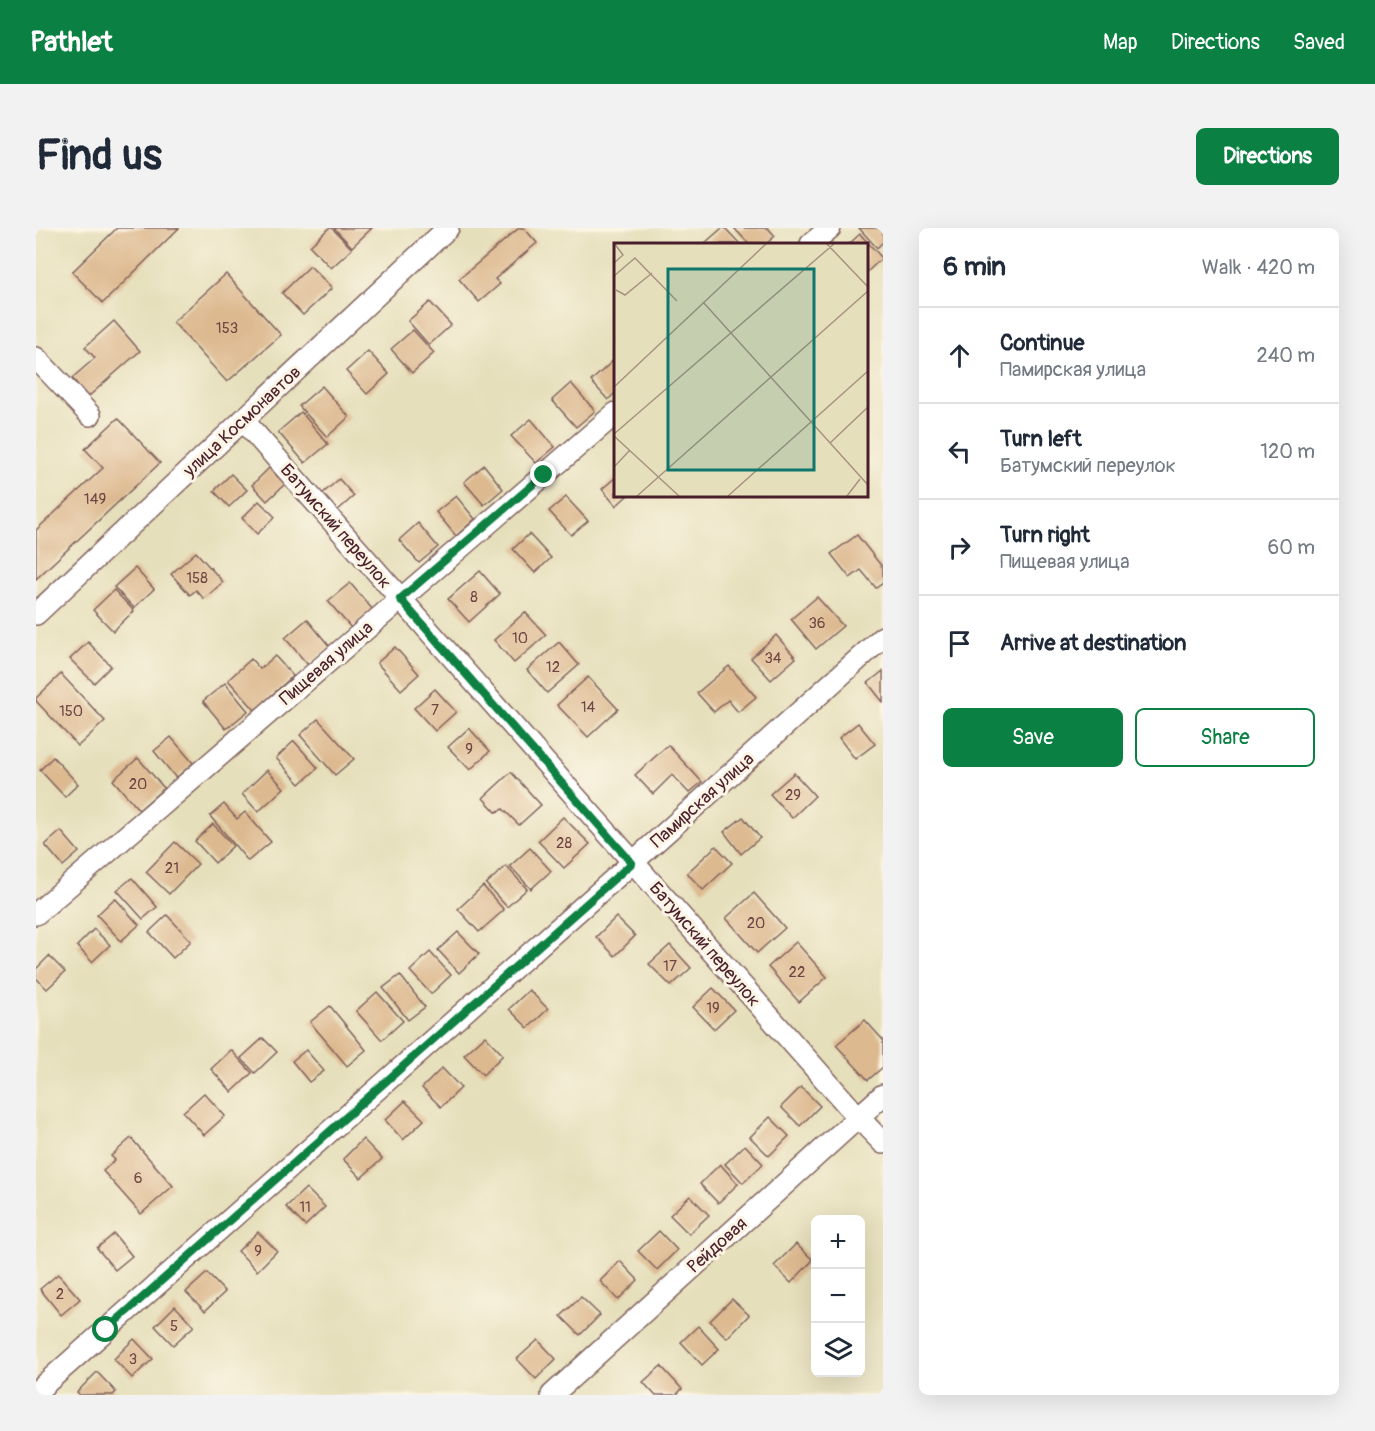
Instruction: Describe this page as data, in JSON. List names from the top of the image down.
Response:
{
  "streets": {
    "street": [
      "улица Космонавтов",
      "Батумский переулок",
      "Пищевая улица",
      "Памирская улица",
      "Рейдовая"
    ]
  },
  "crossings": [
    ["улица Космонавтов", "Батумский переулок"],
    ["Батумский переулок", "Пищевая улица"],
    ["Батумский переулок", "Памирская улица"],
    ["Батумский переулок", "Рейдовая"]
  ],
  "house_numbers": [
    "153",
    "149",
    "158",
    "8",
    "36",
    "10",
    "34",
    "12",
    "14",
    "7",
    "150",
    "9",
    "20",
    "29",
    "28",
    "21",
    "20",
    "17",
    "22",
    "19",
    "6",
    "11",
    "9",
    "2",
    "5",
    "3"
  ],
  "page": {
    "header": "Pathlet",
    "nav": ["Map", "Directions", "Saved"],
    "buttons": [
      "Directions",
      ["Save", "Share"]
    ],
    "title": "Find us",
    "heading": ["6 min", "Walk · 420 m"],
    "list": [
      ["Continue", "Памирская улица", "240 m"],
      ["Turn left", "Батумский переулок", "120 m"],
      ["Turn right", "Пищевая улица", "60 m"],
      "Arrive at destination"
    ],
    "map_buttons": ["+", "−"]
  }
}
